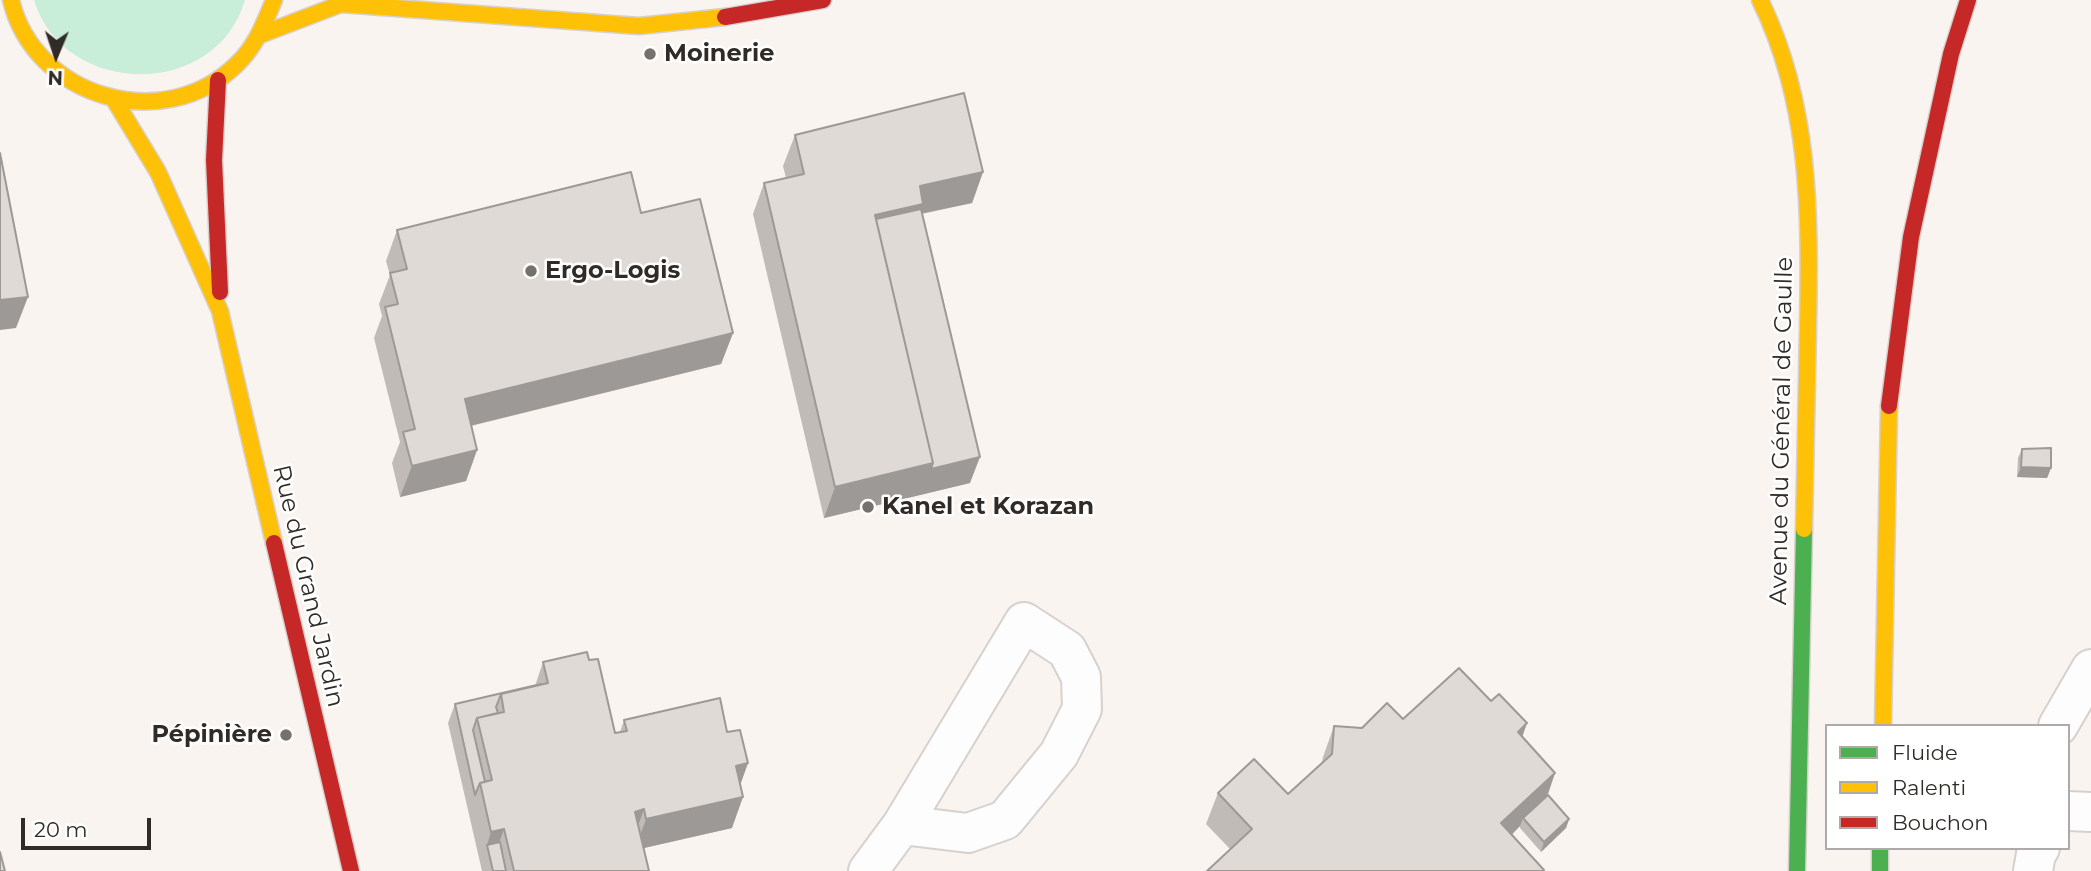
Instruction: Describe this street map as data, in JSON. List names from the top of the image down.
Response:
{
  "streets": {
    "main road": ["Avenue du Général de Gaulle", "Rue du Grand Jardin"]
  },
  "places": [
    "Moinerie",
    "Ergo-Logis",
    "Kanel et Korazan",
    "Pépinière"
  ],
  "legend": ["Fluide", "Ralenti", "Bouchon"],
  "scale_bar": "20 m",
  "north": "bottom"
}
